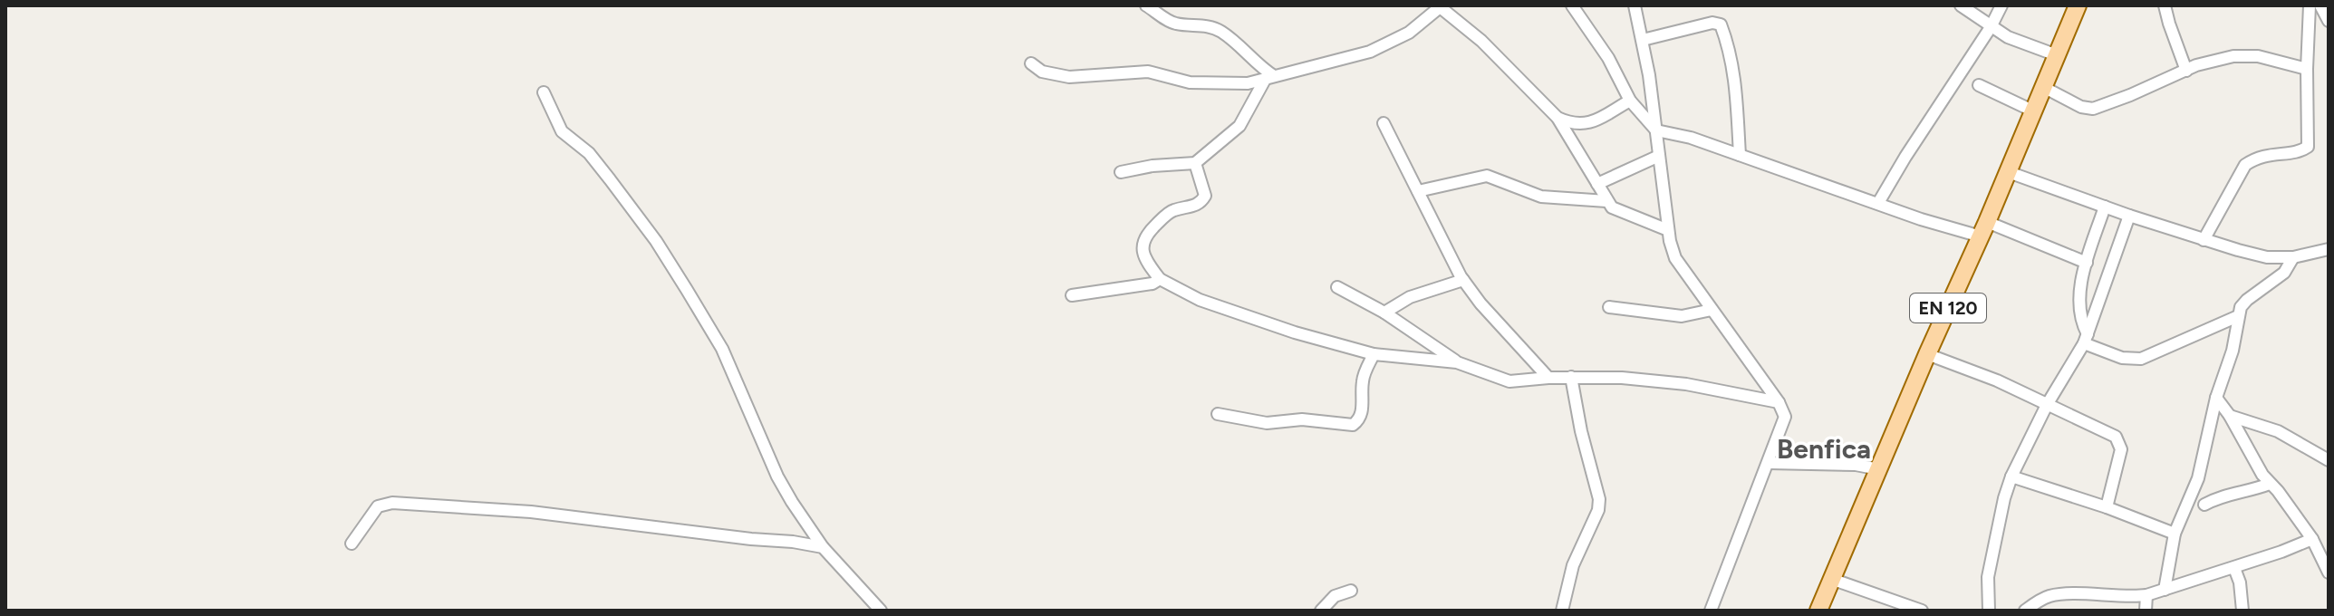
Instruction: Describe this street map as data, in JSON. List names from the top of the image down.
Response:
{
  "streets": {
    "main road": ["EN 120"]
  },
  "districts": ["Benfica"]
}
